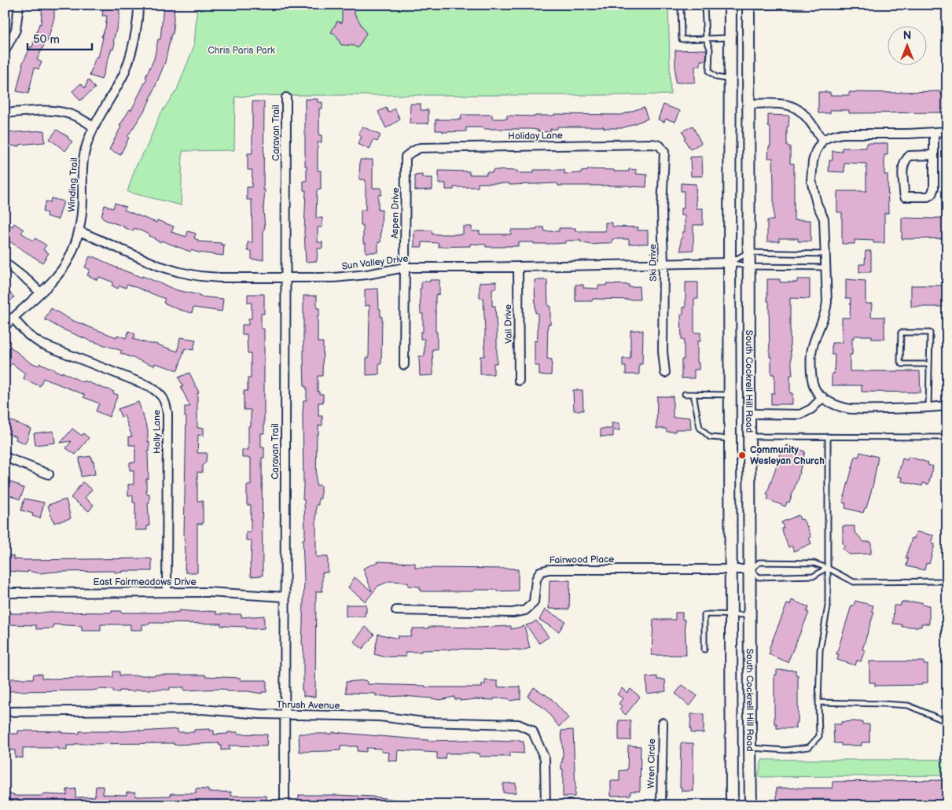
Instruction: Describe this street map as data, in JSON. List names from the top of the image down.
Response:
{
  "streets": {
    "main road": ["South Cockrell Hill Road"],
    "street": [
      "Caravan Trail",
      "Holiday Lane",
      "Winding Trail",
      "Aspen Drive",
      "Sun Valley Drive",
      "Ski Drive",
      "Vail Drive",
      "Holly Lane",
      "Fairwood Place",
      "East Fairmeadows Drive",
      "Thrush Avenue",
      "Wren Circle"
    ]
  },
  "crossings": [
    ["Caravan Trail", "Sun Valley Drive"],
    ["Caravan Trail", "East Fairmeadows Drive"],
    ["Caravan Trail", "Thrush Avenue"],
    ["Holiday Lane", "Aspen Drive"],
    ["Holiday Lane", "Ski Drive"],
    ["Winding Trail", "Sun Valley Drive"],
    ["Winding Trail", "Holly Lane"],
    ["Aspen Drive", "Sun Valley Drive"],
    ["Sun Valley Drive", "Ski Drive"],
    ["Sun Valley Drive", "Vail Drive"],
    ["Sun Valley Drive", "South Cockrell Hill Road"],
    ["South Cockrell Hill Road", "Fairwood Place"],
    ["Holly Lane", "East Fairmeadows Drive"]
  ],
  "parks": ["Chris Paris Park"],
  "places": ["Community Wesleyan Church"],
  "scale_bar": "50 m",
  "north": "top"
}
